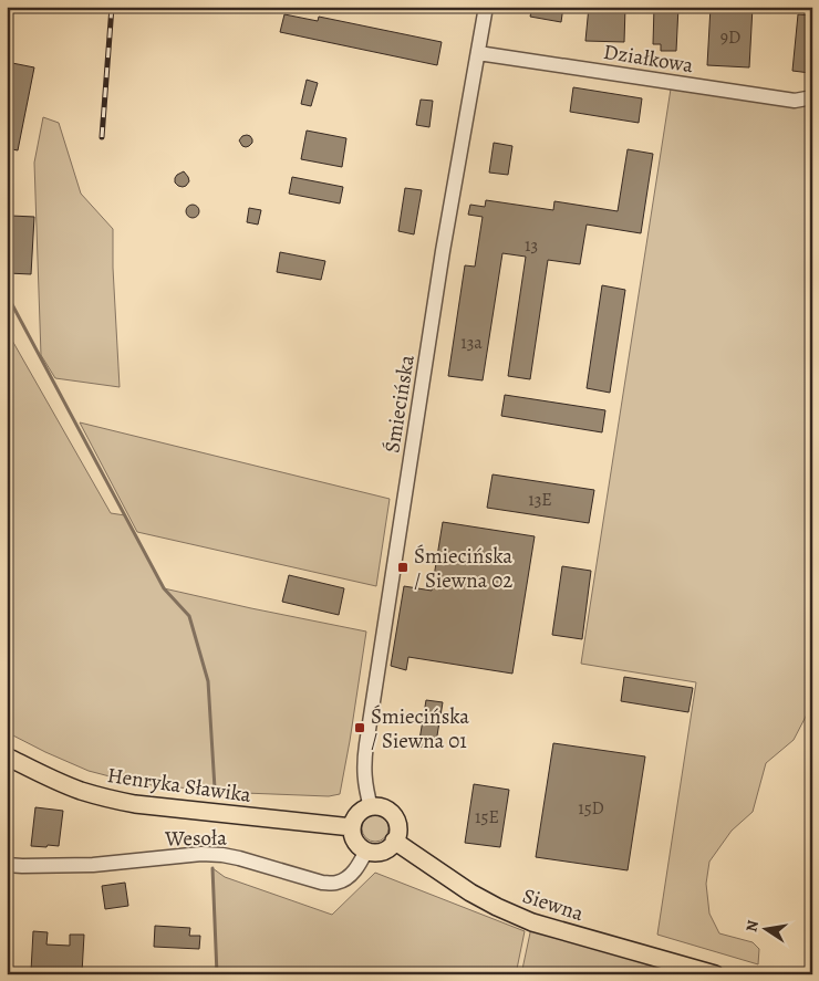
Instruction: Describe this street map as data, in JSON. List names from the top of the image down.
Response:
{
  "streets": {
    "main road": ["Henryka Sławika", "Siewna"],
    "street": ["Działkowa", "Śmiecińska", "Wesoła"]
  },
  "crossings": [
    ["Działkowa", "Śmiecińska"],
    ["Śmiecińska", "Henryka Sławika"],
    ["Śmiecińska", "Wesoła"],
    ["Śmiecińska", "Siewna"],
    ["Henryka Sławika", "Wesoła"],
    ["Henryka Sławika", "Siewna"],
    ["Wesoła", "Siewna"]
  ],
  "places": {
    "transit": ["Śmiecińska / Siewna 02", "Śmiecińska / Siewna 01"]
  },
  "house_numbers": [
    "9D",
    "13",
    "13a",
    "13E",
    "15D",
    "15E"
  ],
  "north": "left"
}
